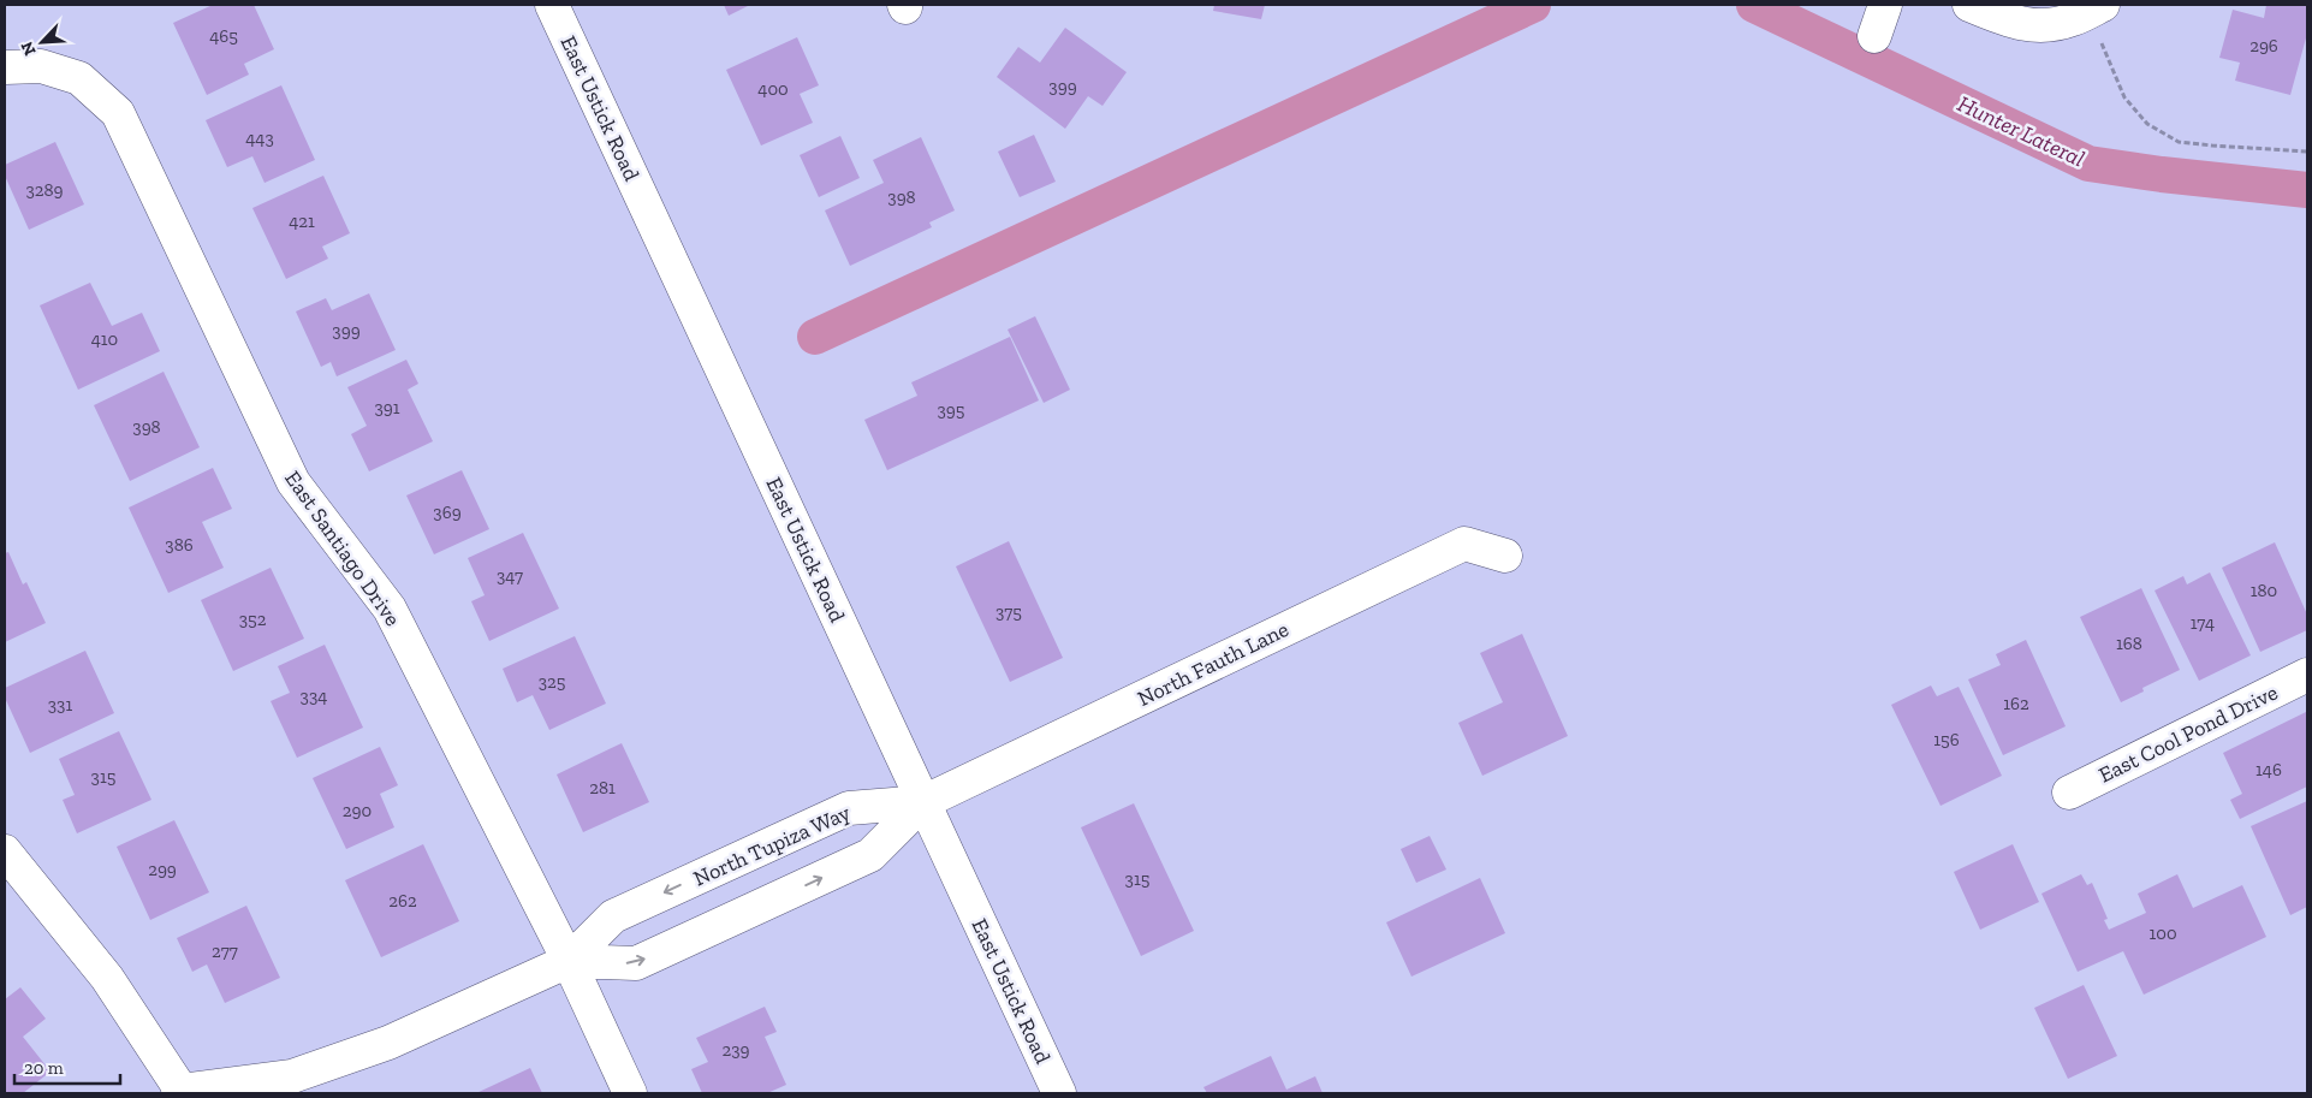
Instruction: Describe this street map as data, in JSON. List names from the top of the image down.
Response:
{
  "streets": {
    "street": [
      "East Ustick Road",
      "East Santiago Drive",
      "North Fauth Lane",
      "East Cool Pond Drive",
      "North Tupiza Way"
    ]
  },
  "crossings": [
    ["East Ustick Road", "North Fauth Lane"],
    ["East Ustick Road", "North Tupiza Way"],
    ["East Santiago Drive", "North Tupiza Way"],
    ["North Fauth Lane", "North Tupiza Way"]
  ],
  "water": ["Hunter Lateral"],
  "house_numbers": [
    "465",
    "296",
    "399",
    "400",
    "443",
    "3289",
    "398",
    "421",
    "399",
    "410",
    "391",
    "395",
    "398",
    "369",
    "386",
    "347",
    "180",
    "375",
    "352",
    "174",
    "168",
    "325",
    "334",
    "162",
    "331",
    "156",
    "146",
    "315",
    "281",
    "290",
    "299",
    "315",
    "262",
    "100",
    "277",
    "239"
  ],
  "scale_bar": "20 m",
  "north": "bottom left"
}
